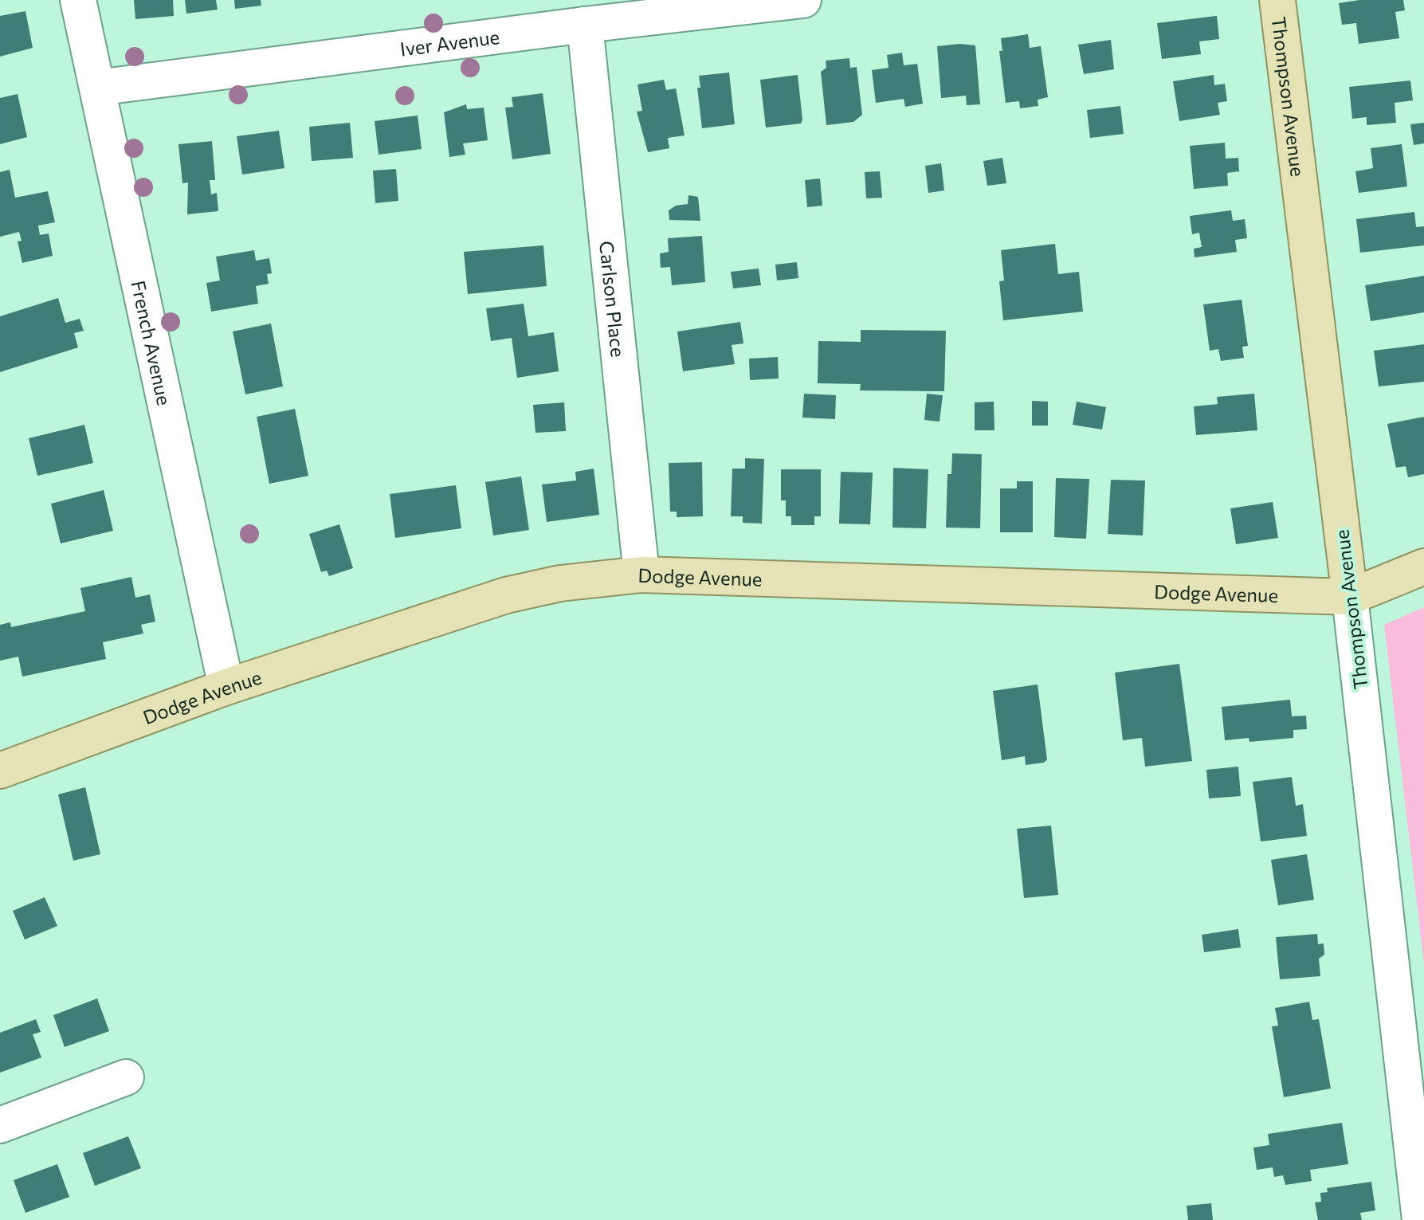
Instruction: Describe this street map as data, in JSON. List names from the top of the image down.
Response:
{
  "streets": {
    "main road": ["Thompson Avenue", "Dodge Avenue"],
    "street": ["Iver Avenue", "Carlson Place", "French Avenue"]
  },
  "crossings": [
    ["Iver Avenue", "Carlson Place"],
    ["Iver Avenue", "French Avenue"],
    ["Thompson Avenue", "Dodge Avenue"],
    ["Carlson Place", "Dodge Avenue"],
    ["French Avenue", "Dodge Avenue"]
  ]
}
